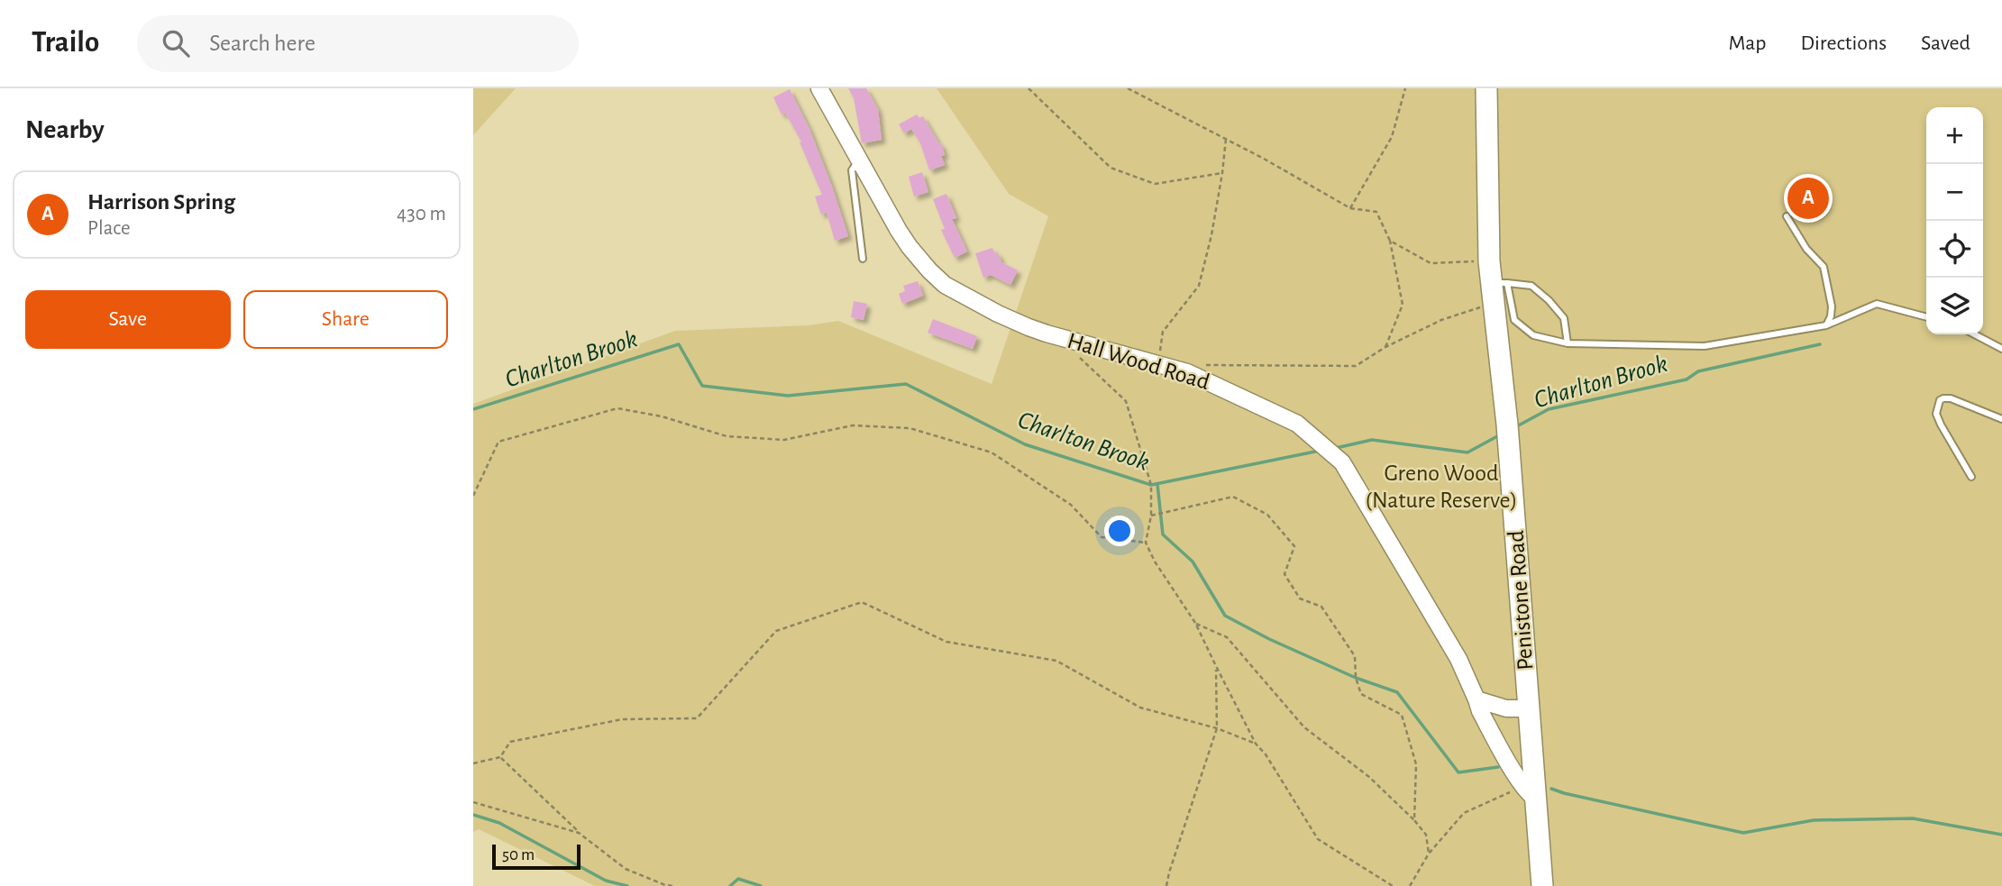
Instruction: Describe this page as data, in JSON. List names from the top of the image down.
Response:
{
  "streets": {
    "highway": ["Penistone Road"],
    "main road": ["Hall Wood Road"]
  },
  "crossings": [
    ["Hall Wood Road", "Penistone Road"]
  ],
  "water": ["Charlton Brook"],
  "parks": ["Greno Wood (Nature Reserve)"],
  "scale_bar": "50 m",
  "page": {
    "header": "Trailo",
    "search": "Search here",
    "nav": ["Map", "Directions", "Saved"],
    "heading": "Nearby",
    "map_buttons": ["+", "−"],
    "list": [
      {
        "mark": "A",
        "name": "Harrison Spring",
        "note": "Place",
        "value": "430 m"
      }
    ],
    "pins": "A",
    "buttons": ["Save", "Share"],
    "scale": "50 m"
  }
}
